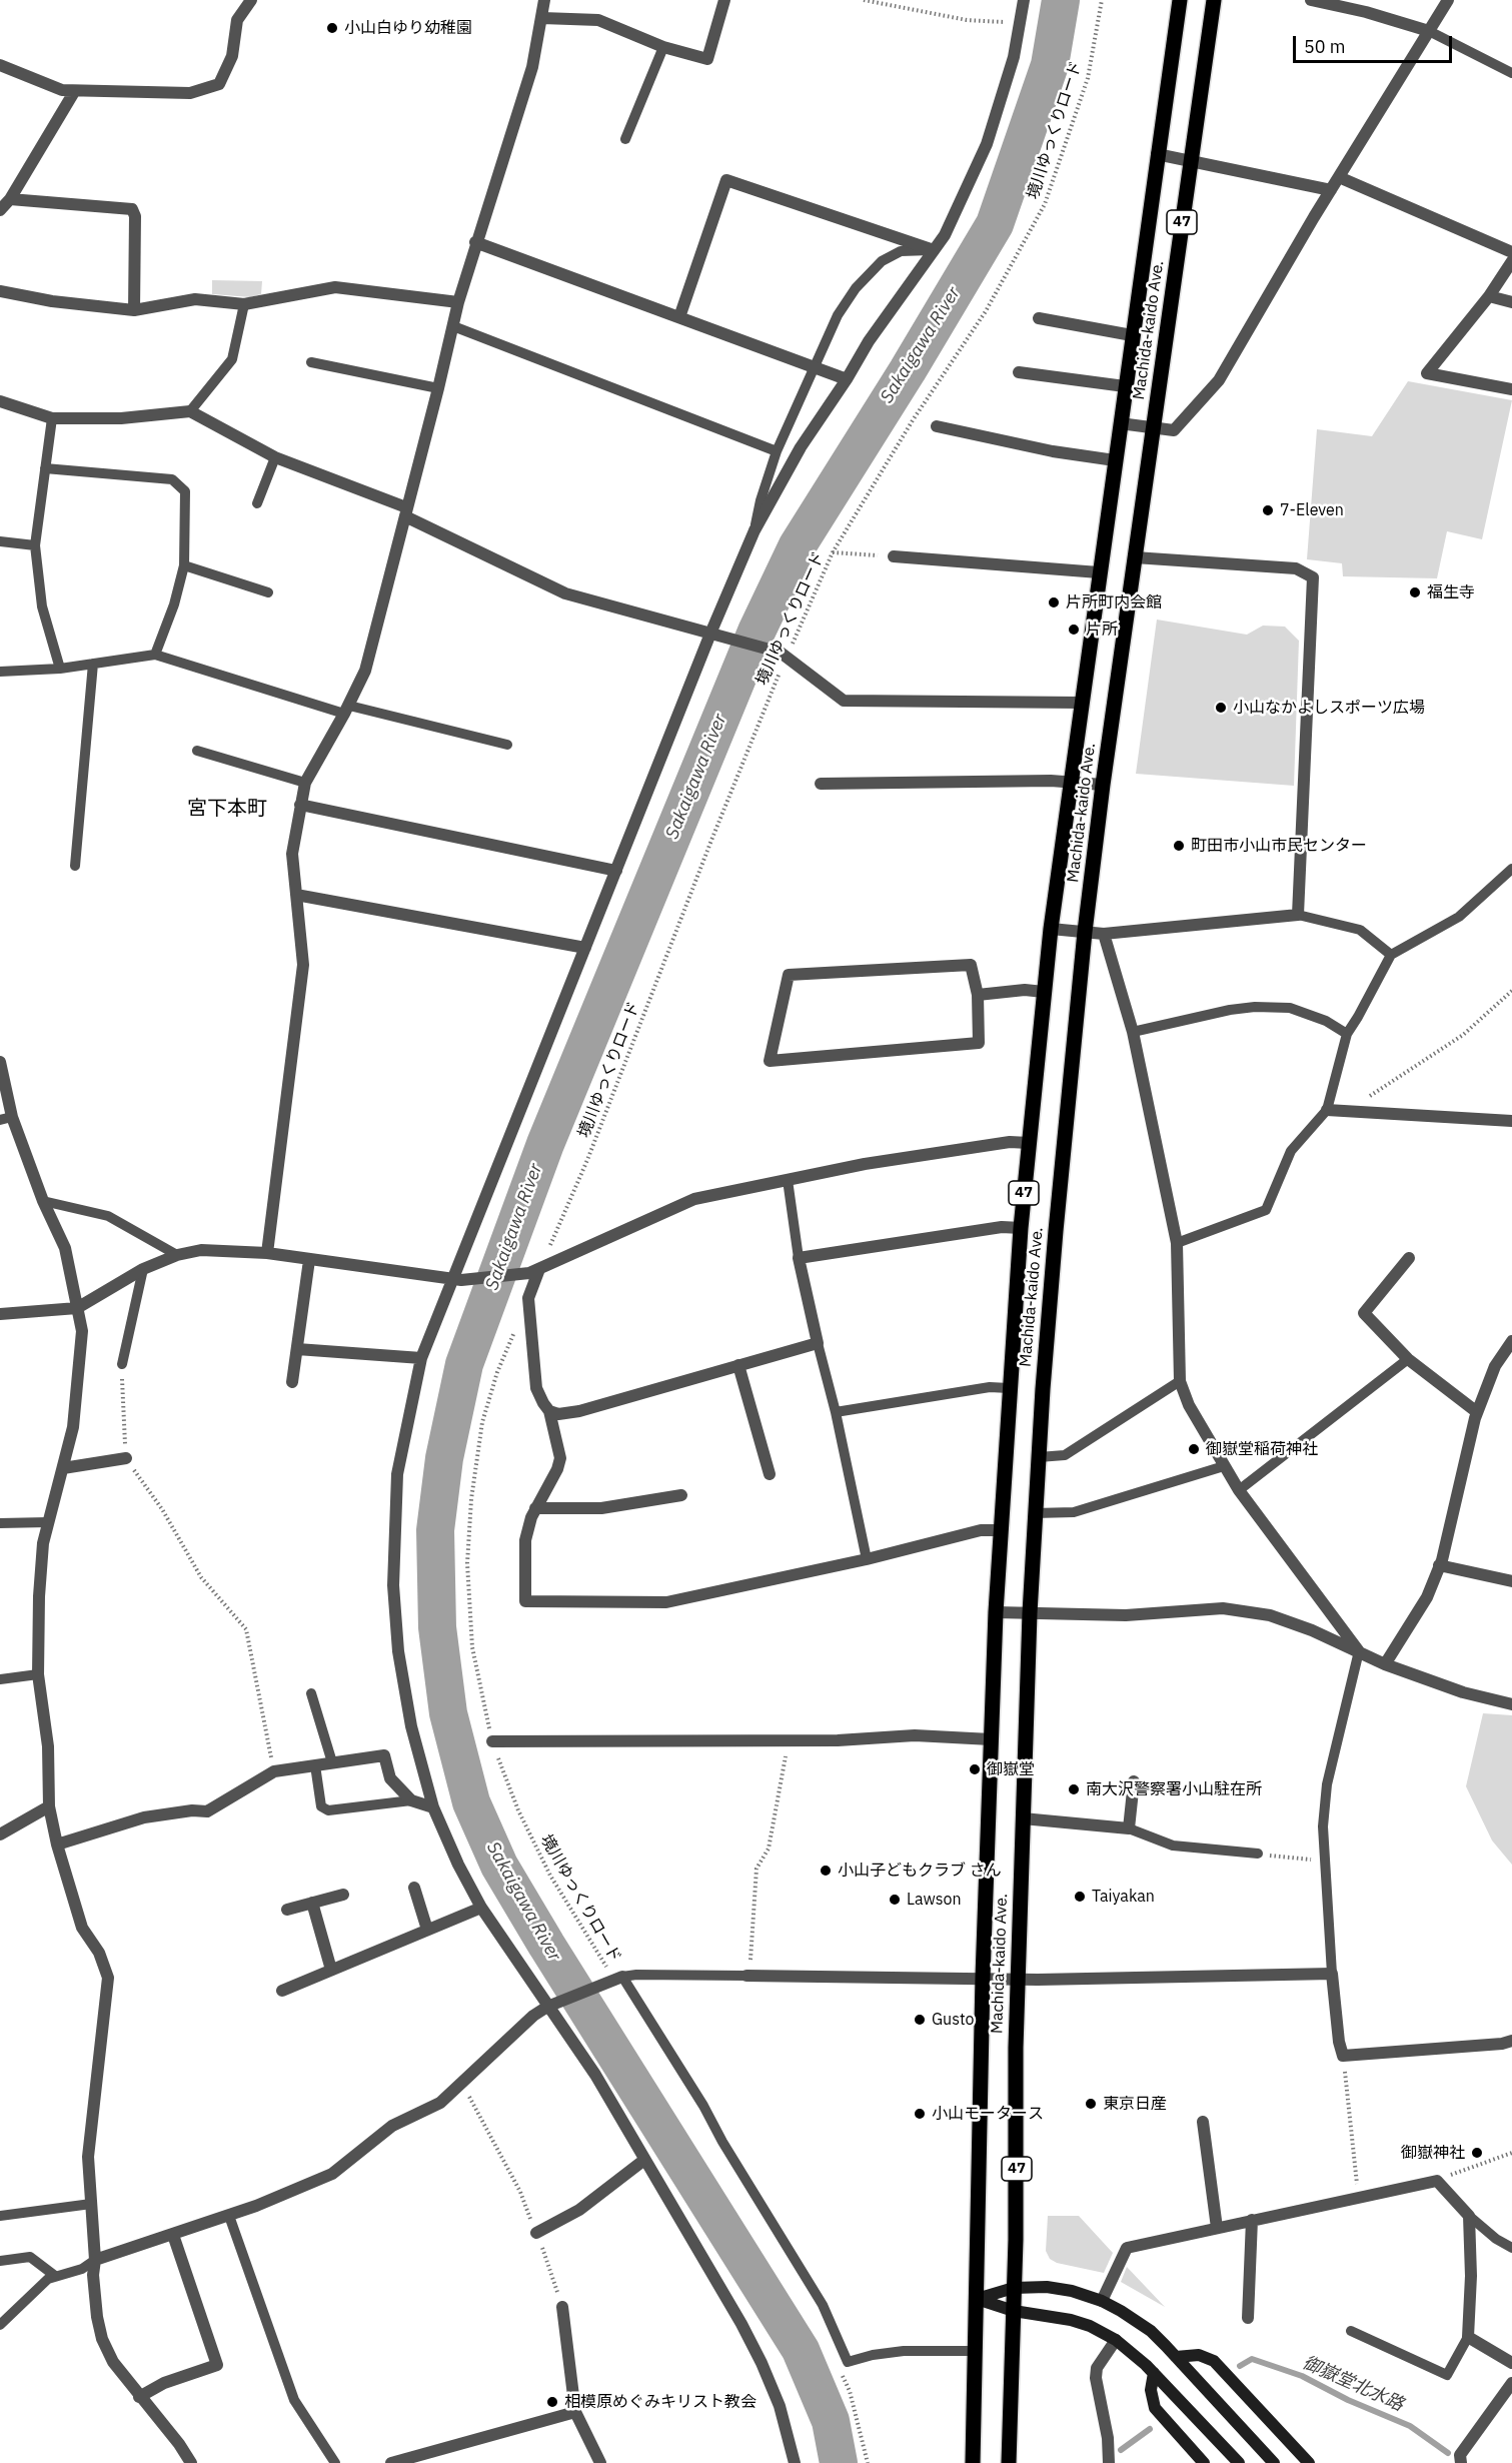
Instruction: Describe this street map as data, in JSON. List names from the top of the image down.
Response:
{
  "streets": {
    "main road": ["47", "Machida-kaido Ave."],
    "path": ["境川ゆっくりロード"]
  },
  "districts": ["宮下本町"],
  "water": ["Sakaigawa River", "御嶽堂北水路"],
  "places": [
    "小山白ゆり幼稚園",
    "7-Eleven",
    "福生寺",
    "片所町内会館",
    "片所",
    "小山なかよしスポーツ広場",
    "町田市小山市民センター",
    "御嶽堂稲荷神社",
    "御嶽堂",
    "南大沢警察署小山駐在所",
    "小山子どもクラブ さん",
    "Taiyakan",
    "Lawson",
    "Gusto",
    "東京日産",
    "小山モータース",
    "御嶽神社",
    "相模原めぐみキリスト教会"
  ],
  "scale_bar": "50 m"
}
